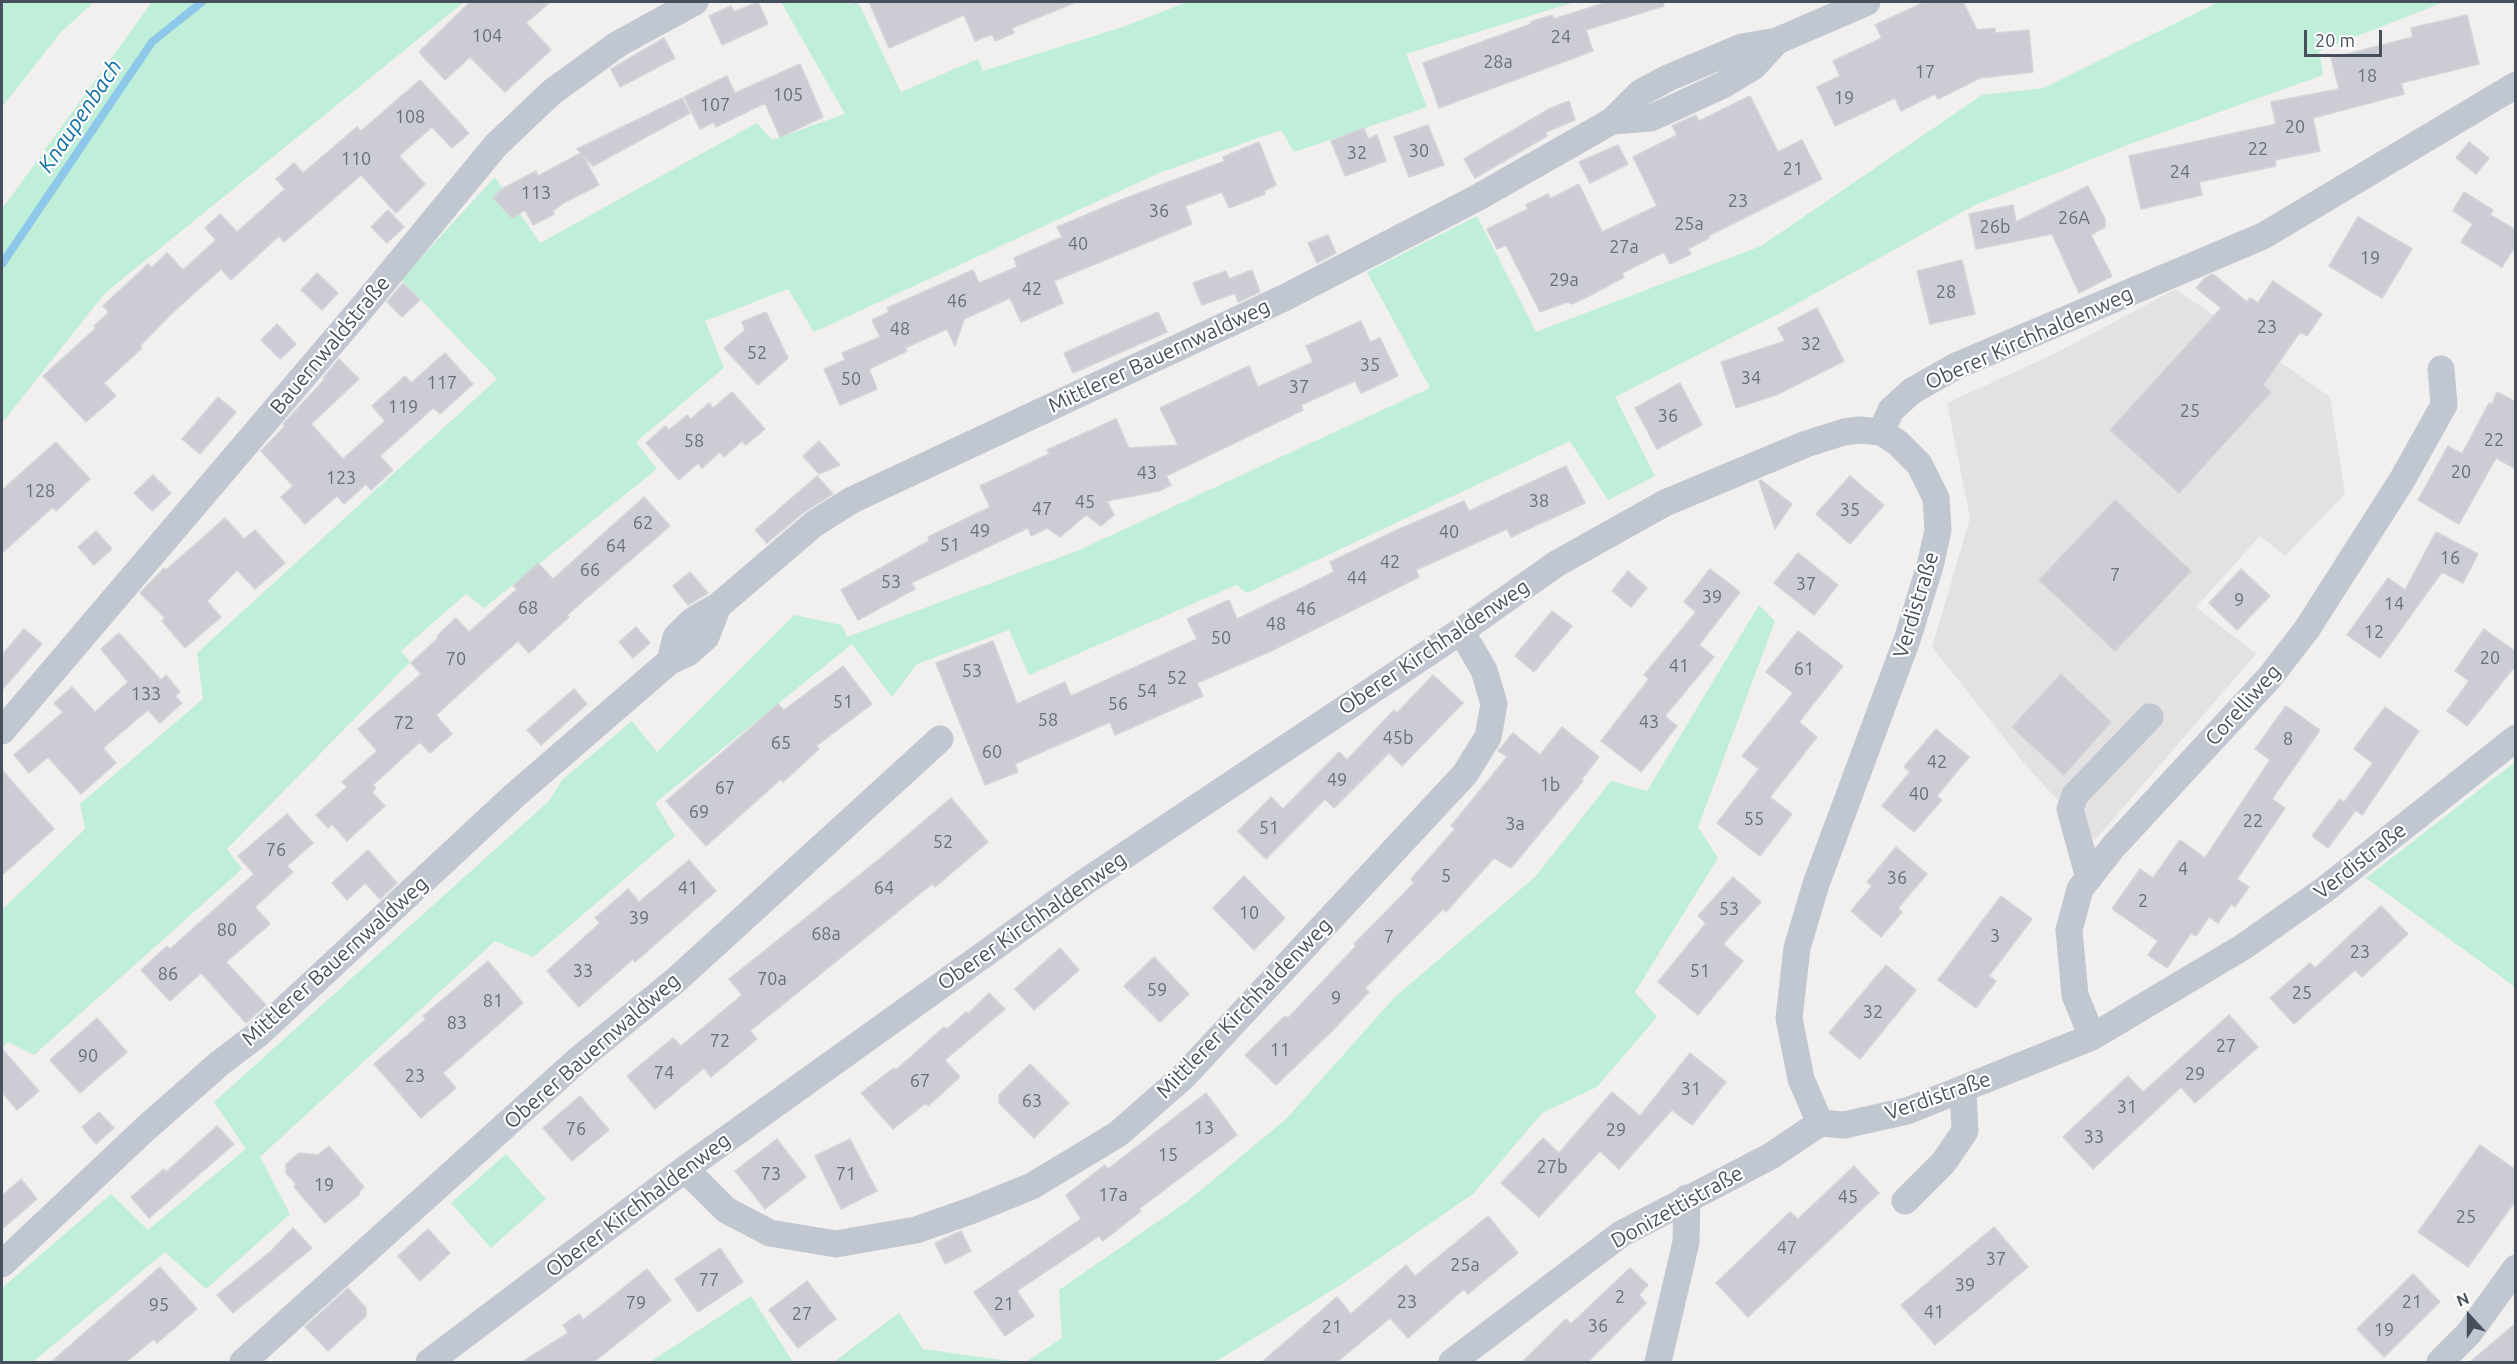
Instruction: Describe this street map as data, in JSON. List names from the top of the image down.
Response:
{
  "streets": {
    "street": [
      "Oberer Kirchhaldenweg",
      "Bauernwaldstraße",
      "Mittlerer Bauernwaldweg",
      "Verdistraße",
      "Corelliweg",
      "Mittlerer Kirchhaldenweg",
      "Oberer Bauernwaldweg",
      "Donizettistraße"
    ]
  },
  "crossings": [
    ["Oberer Kirchhaldenweg", "Verdistraße"],
    ["Oberer Kirchhaldenweg", "Mittlerer Kirchhaldenweg"],
    ["Verdistraße", "Corelliweg"],
    ["Verdistraße", "Donizettistraße"]
  ],
  "water": ["Knaupenbach"],
  "house_numbers": [
    "104",
    "24",
    "28a",
    "17",
    "18",
    "105",
    "19",
    "107",
    "108",
    "20",
    "22",
    "30",
    "32",
    "110",
    "21",
    "24",
    "113",
    "23",
    "36",
    "26A",
    "25a",
    "26b",
    "40",
    "27a",
    "19",
    "29a",
    "42",
    "28",
    "46",
    "23",
    "48",
    "32",
    "52",
    "35",
    "34",
    "50",
    "117",
    "37",
    "119",
    "25",
    "36",
    "22",
    "58",
    "20",
    "43",
    "123",
    "128",
    "38",
    "45",
    "47",
    "35",
    "62",
    "49",
    "40",
    "51",
    "64",
    "16",
    "42",
    "66",
    "7",
    "44",
    "53",
    "37",
    "39",
    "9",
    "14",
    "68",
    "46",
    "48",
    "12",
    "50",
    "20",
    "70",
    "41",
    "61",
    "53",
    "52",
    "54",
    "133",
    "51",
    "56",
    "58",
    "43",
    "72",
    "45b",
    "8",
    "65",
    "60",
    "42",
    "49",
    "1b",
    "67",
    "40",
    "69",
    "55",
    "22",
    "3a",
    "51",
    "52",
    "76",
    "4",
    "5",
    "36",
    "41",
    "64",
    "2",
    "53",
    "10",
    "39",
    "80",
    "68a",
    "3",
    "7",
    "23",
    "33",
    "51",
    "86",
    "70a",
    "59",
    "25",
    "9",
    "81",
    "32",
    "83",
    "72",
    "27",
    "11",
    "90",
    "74",
    "29",
    "23",
    "67",
    "31",
    "63",
    "31",
    "13",
    "76",
    "29",
    "33",
    "15",
    "27b",
    "73",
    "71",
    "19",
    "17a",
    "45",
    "25",
    "47",
    "37",
    "25a",
    "77",
    "39",
    "2",
    "23",
    "21",
    "79",
    "21",
    "95",
    "41",
    "27",
    "36",
    "21",
    "19"
  ],
  "scale_bar": "20 m",
  "north": "top"
}
